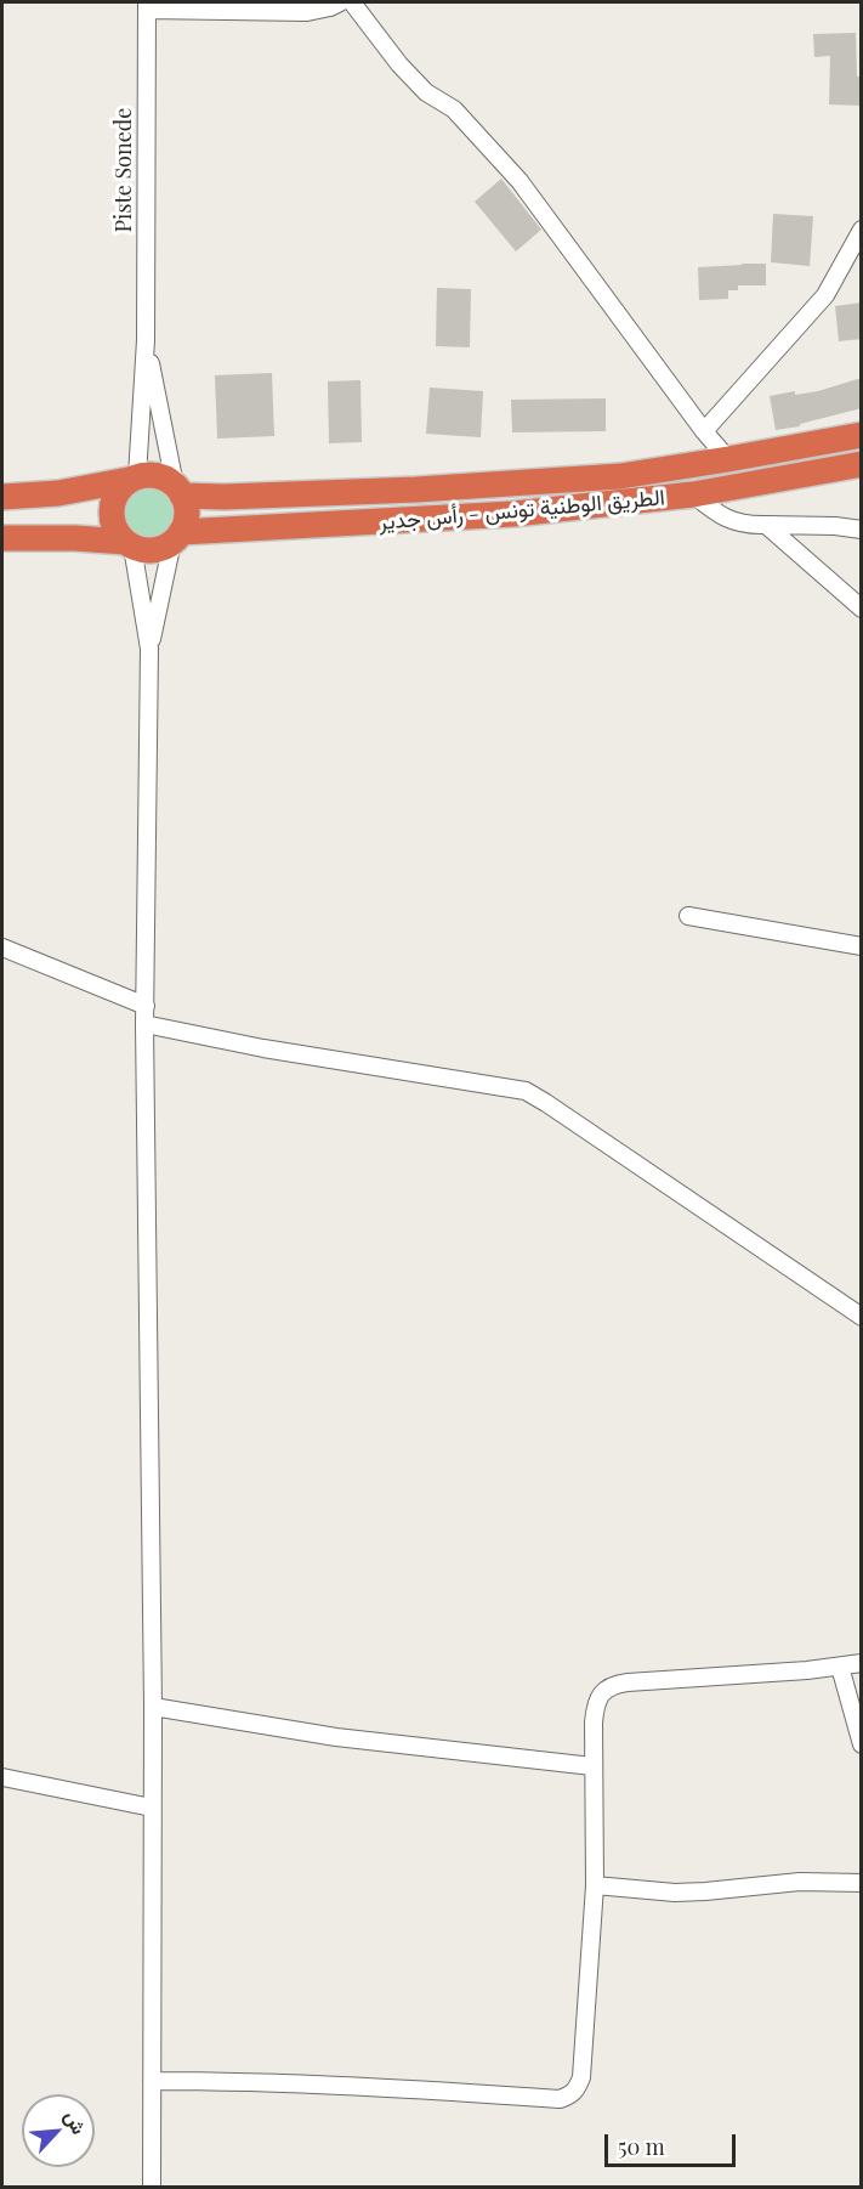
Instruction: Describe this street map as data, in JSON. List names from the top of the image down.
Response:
{
  "streets": {
    "highway": ["الطريق الوطنية تونس - رأس جدير"],
    "street": ["Piste Sonede"]
  },
  "crossings": [
    ["Piste Sonede", "الطريق الوطنية تونس - رأس جدير"]
  ],
  "scale_bar": "50 m",
  "north": "top right"
}
